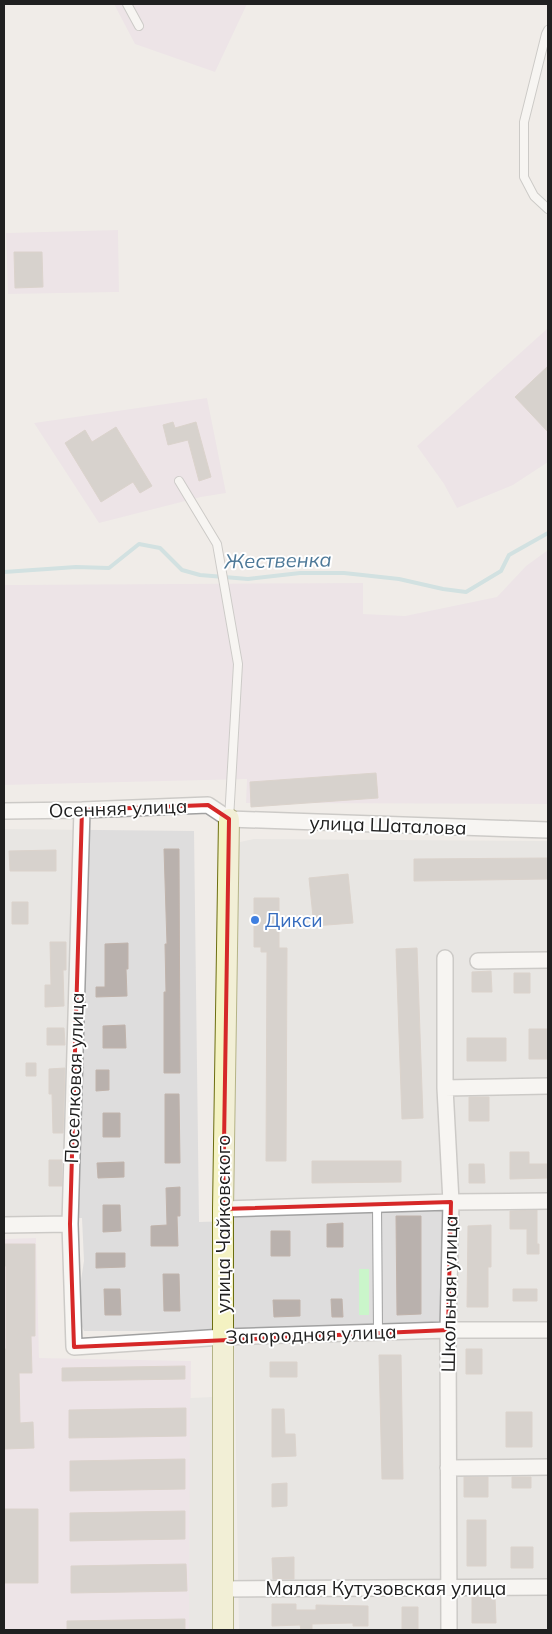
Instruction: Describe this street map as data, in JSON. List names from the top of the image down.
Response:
{
  "streets": {
    "street": [
      "Осенняя улица",
      "улица Шаталова",
      "Поселковая улица",
      "улица Чайковского",
      "Школьная улица",
      "Загородная улица",
      "Малая Кутузовская улица"
    ]
  },
  "crossings": [
    ["Осенняя улица", "улица Шаталова"],
    ["Осенняя улица", "Поселковая улица"],
    ["Осенняя улица", "улица Чайковского"],
    ["улица Шаталова", "улица Чайковского"],
    ["Поселковая улица", "Загородная улица"],
    ["улица Чайковского", "Загородная улица"],
    ["улица Чайковского", "Малая Кутузовская улица"],
    ["Школьная улица", "Загородная улица"],
    ["Школьная улица", "Малая Кутузовская улица"]
  ],
  "water": ["Жественка"],
  "places": ["Дикси"]
}
